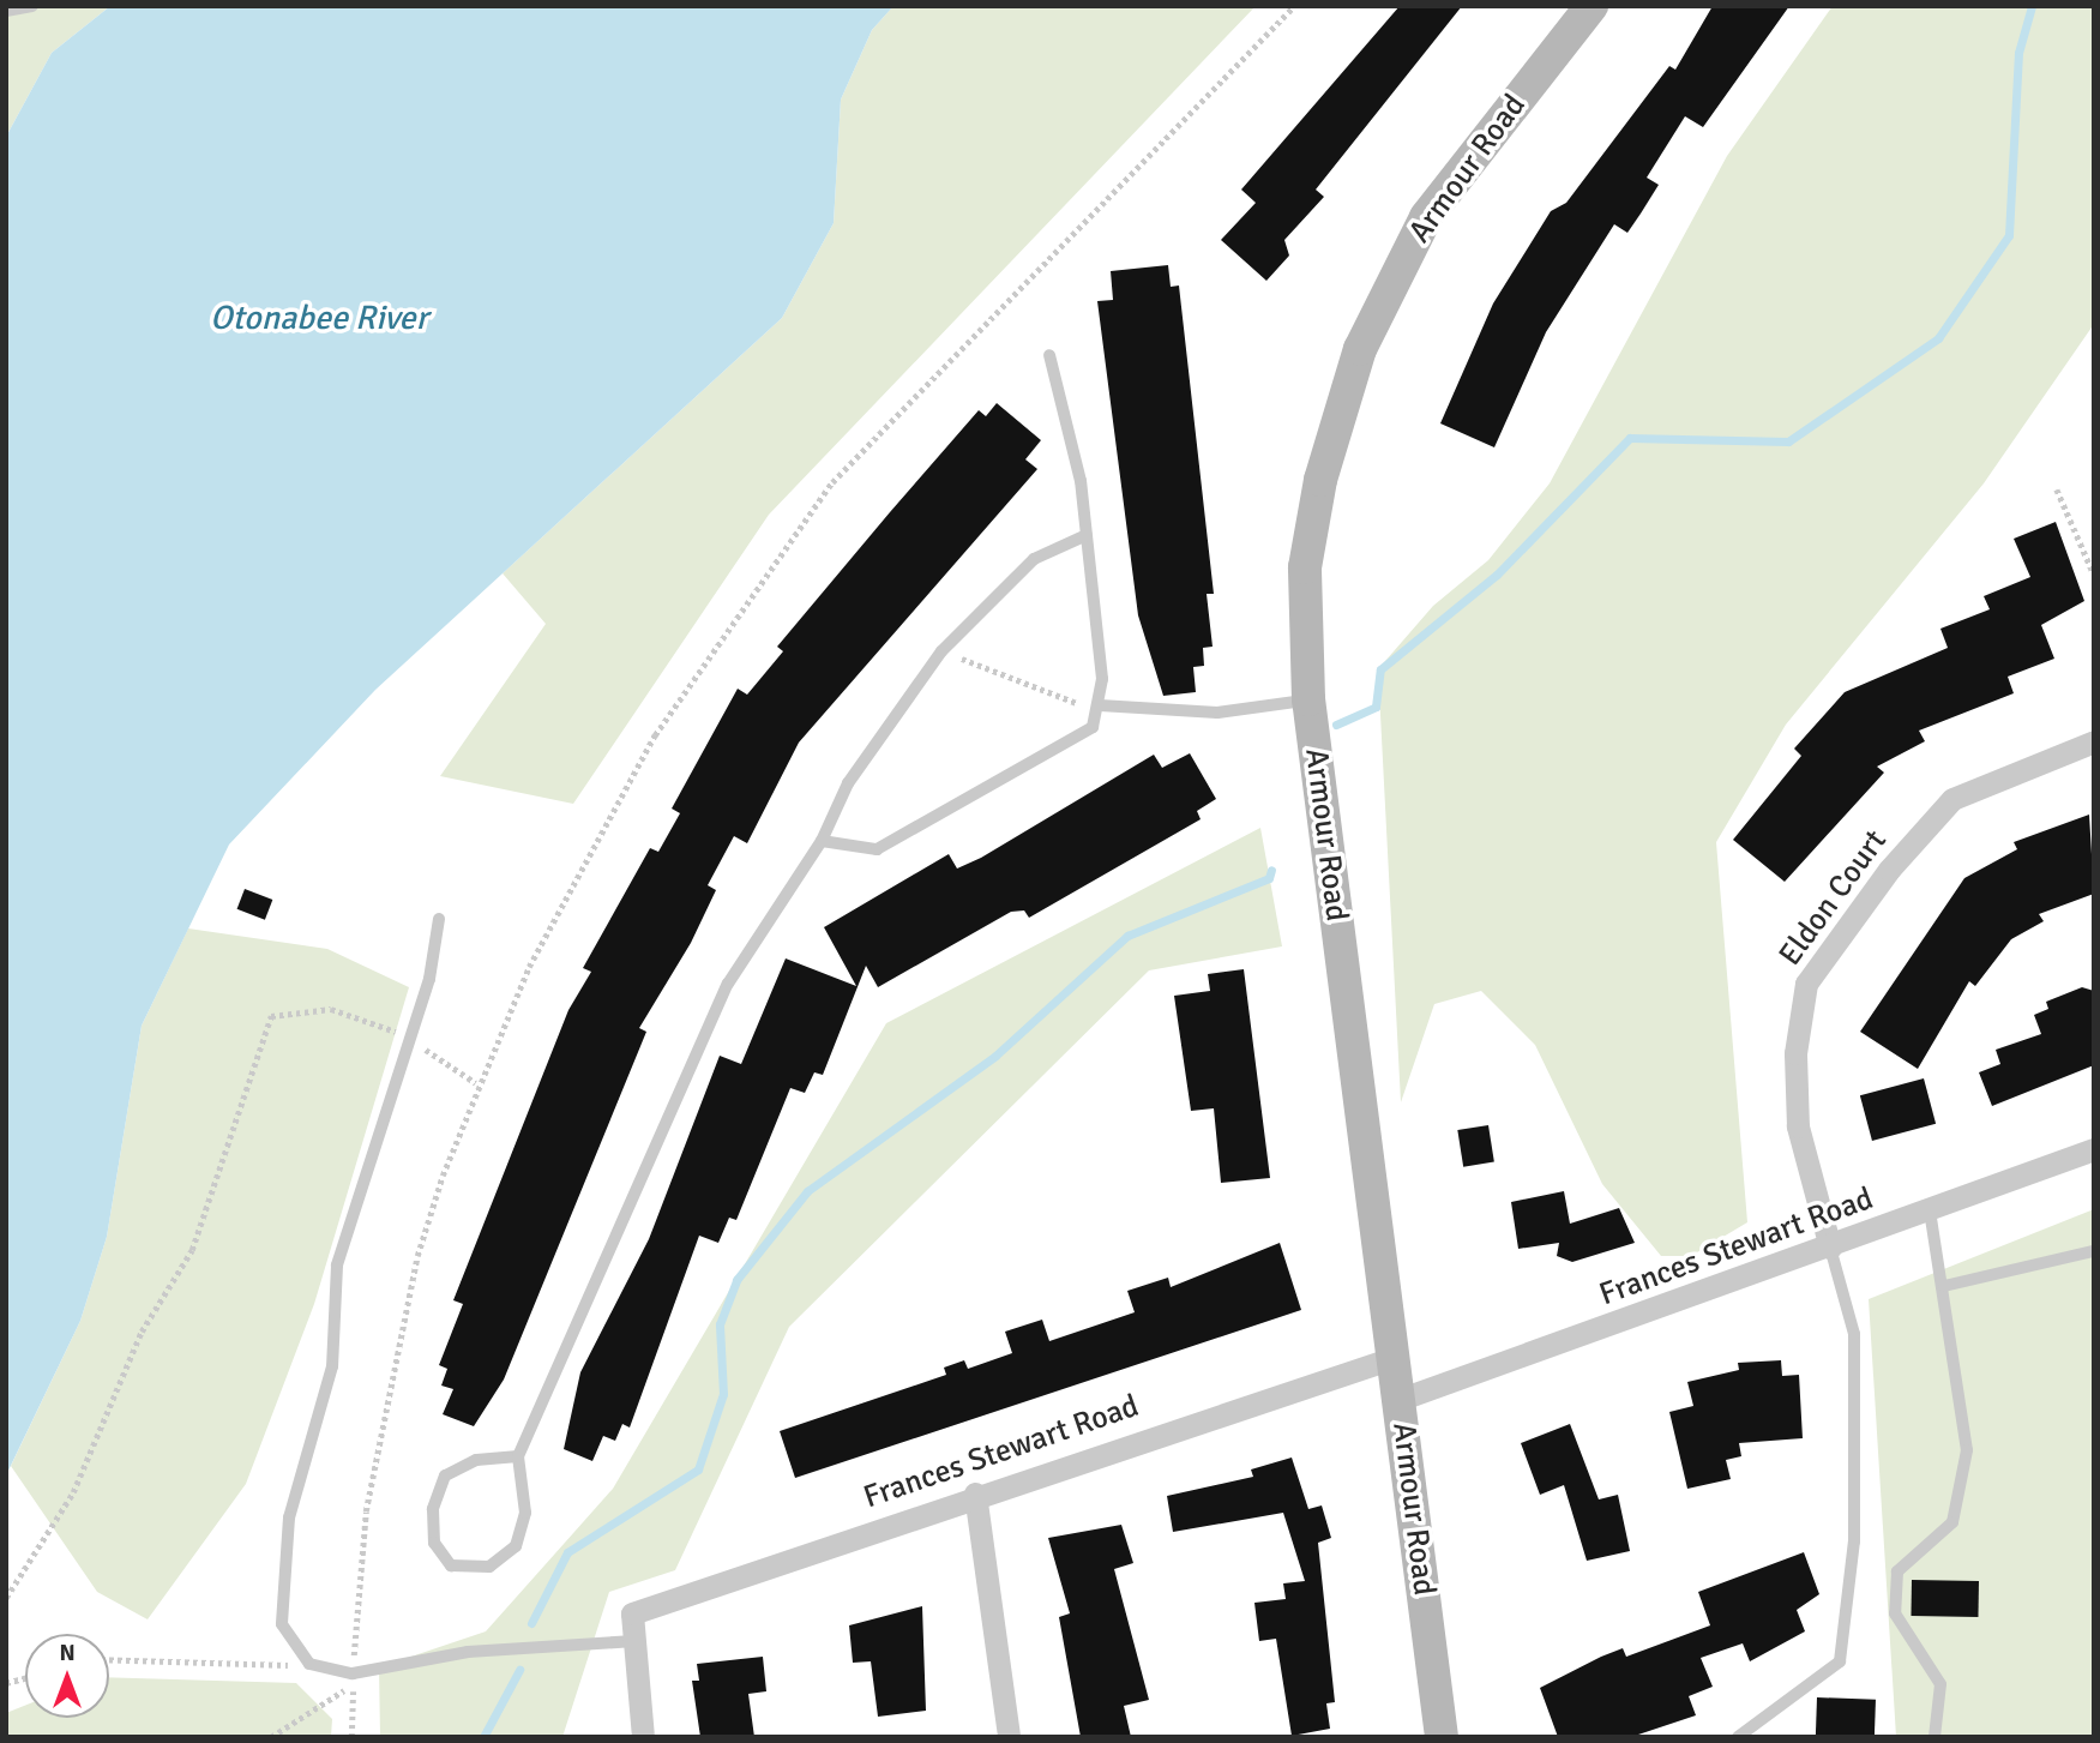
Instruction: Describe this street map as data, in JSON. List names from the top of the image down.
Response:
{
  "streets": {
    "main road": ["Armour Road"],
    "street": ["Eldon Court", "Frances Stewart Road"]
  },
  "crossings": [
    ["Armour Road", "Frances Stewart Road"],
    ["Eldon Court", "Frances Stewart Road"]
  ],
  "water": ["Otonabee River"],
  "north": "top"
}
